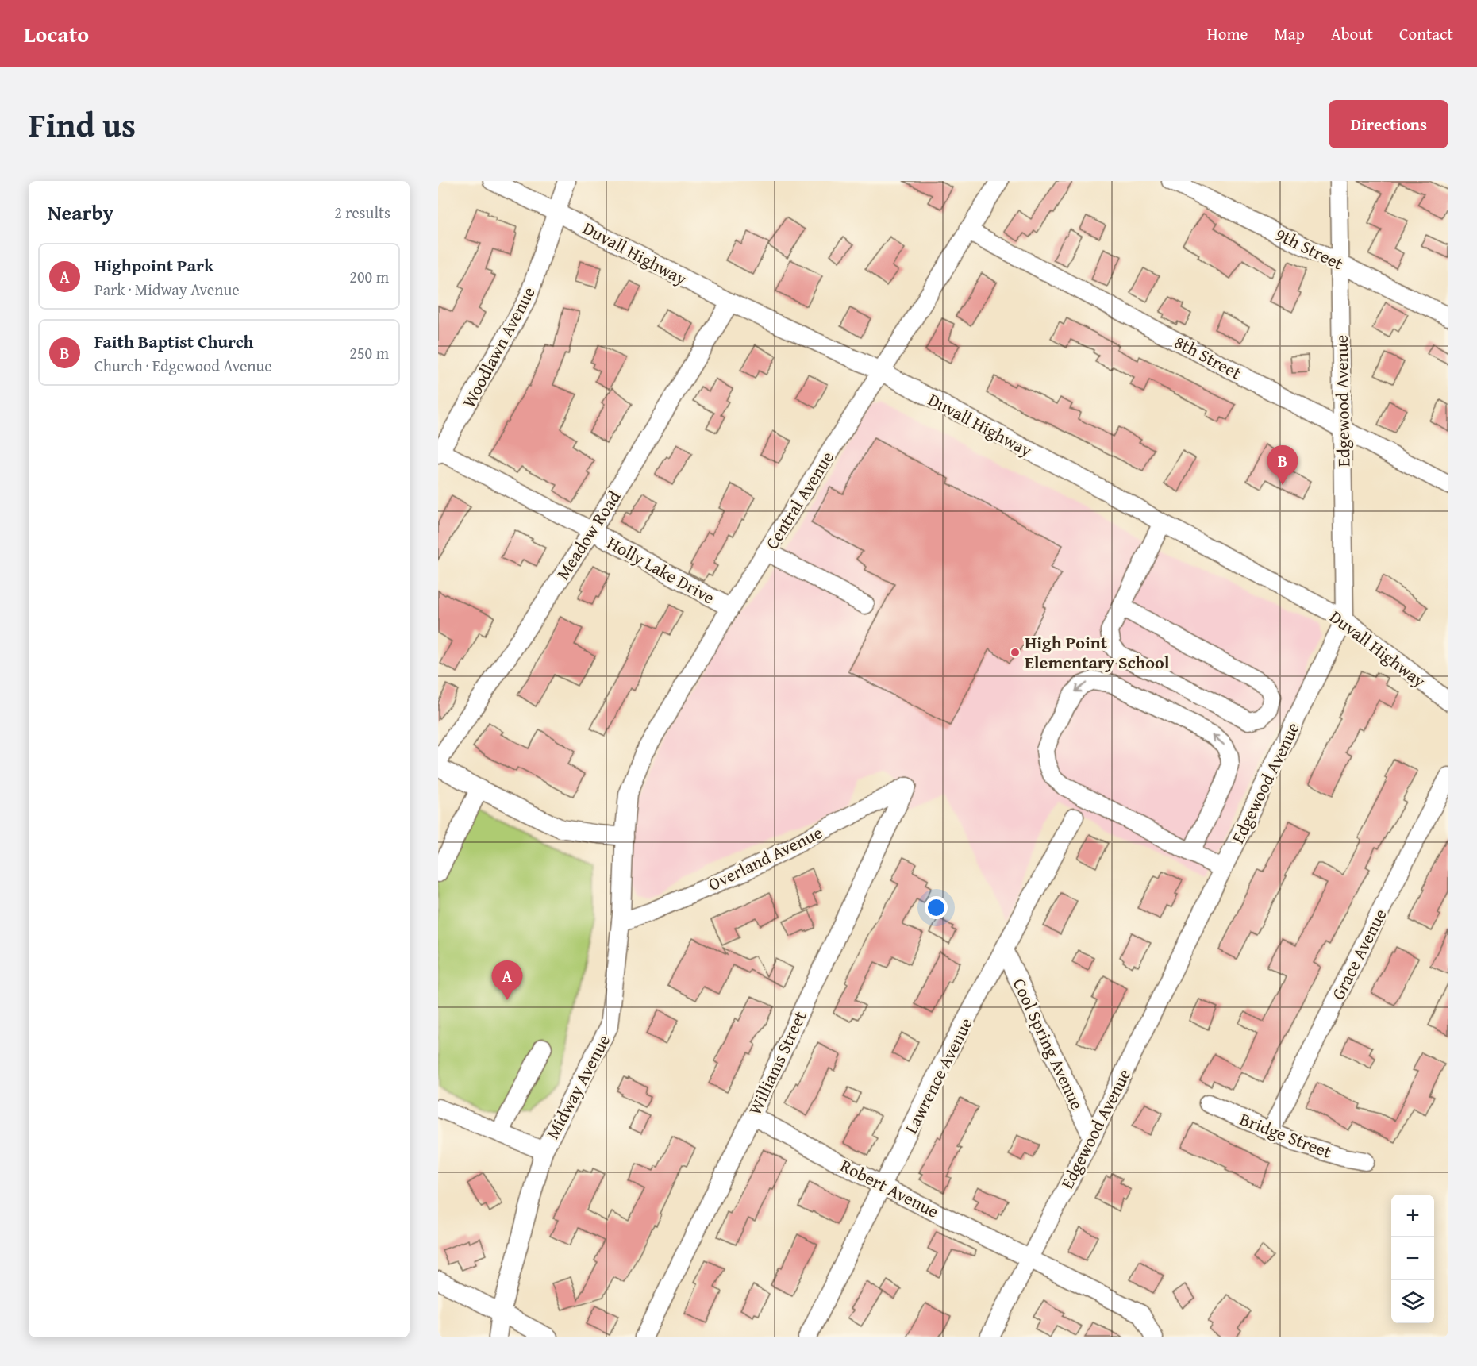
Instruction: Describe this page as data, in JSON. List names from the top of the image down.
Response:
{
  "streets": {
    "street": [
      "9th Street",
      "Duvall Highway",
      "Woodlawn Avenue",
      "8th Street",
      "Edgewood Avenue",
      "Central Avenue",
      "Meadow Road",
      "Holly Lake Drive",
      "Overland Avenue",
      "Grace Avenue",
      "Cool Spring Avenue",
      "Williams Street",
      "Lawrence Avenue",
      "Midway Avenue",
      "Bridge Street",
      "Robert Avenue"
    ]
  },
  "crossings": [
    ["9th Street", "Edgewood Avenue"],
    ["Duvall Highway", "Woodlawn Avenue"],
    ["Duvall Highway", "Edgewood Avenue"],
    ["Duvall Highway", "Central Avenue"],
    ["Duvall Highway", "Meadow Road"],
    ["Woodlawn Avenue", "Holly Lake Drive"],
    ["8th Street", "Edgewood Avenue"],
    ["8th Street", "Central Avenue"],
    ["Edgewood Avenue", "Cool Spring Avenue"],
    ["Edgewood Avenue", "Robert Avenue"],
    ["Central Avenue", "Holly Lake Drive"],
    ["Central Avenue", "Midway Avenue"],
    ["Meadow Road", "Holly Lake Drive"],
    ["Overland Avenue", "Williams Street"],
    ["Overland Avenue", "Midway Avenue"],
    ["Grace Avenue", "Bridge Street"],
    ["Cool Spring Avenue", "Lawrence Avenue"],
    ["Williams Street", "Robert Avenue"],
    ["Lawrence Avenue", "Robert Avenue"]
  ],
  "places": ["High Point Elementary School"],
  "page": {
    "header": "Locato",
    "nav": [
      "Home",
      "Map",
      "About",
      "Contact"
    ],
    "title": "Find us",
    "buttons": "Directions",
    "heading": ["Nearby", "2 results"],
    "list": [
      {
        "mark": "A",
        "name": "Highpoint Park",
        "note": "Park · Midway Avenue",
        "value": "200 m"
      },
      {
        "mark": "B",
        "name": "Faith Baptist Church",
        "note": "Church · Edgewood Avenue",
        "value": "250 m"
      }
    ],
    "pins": ["B", "A"],
    "map_buttons": ["+", "−"]
  }
}
